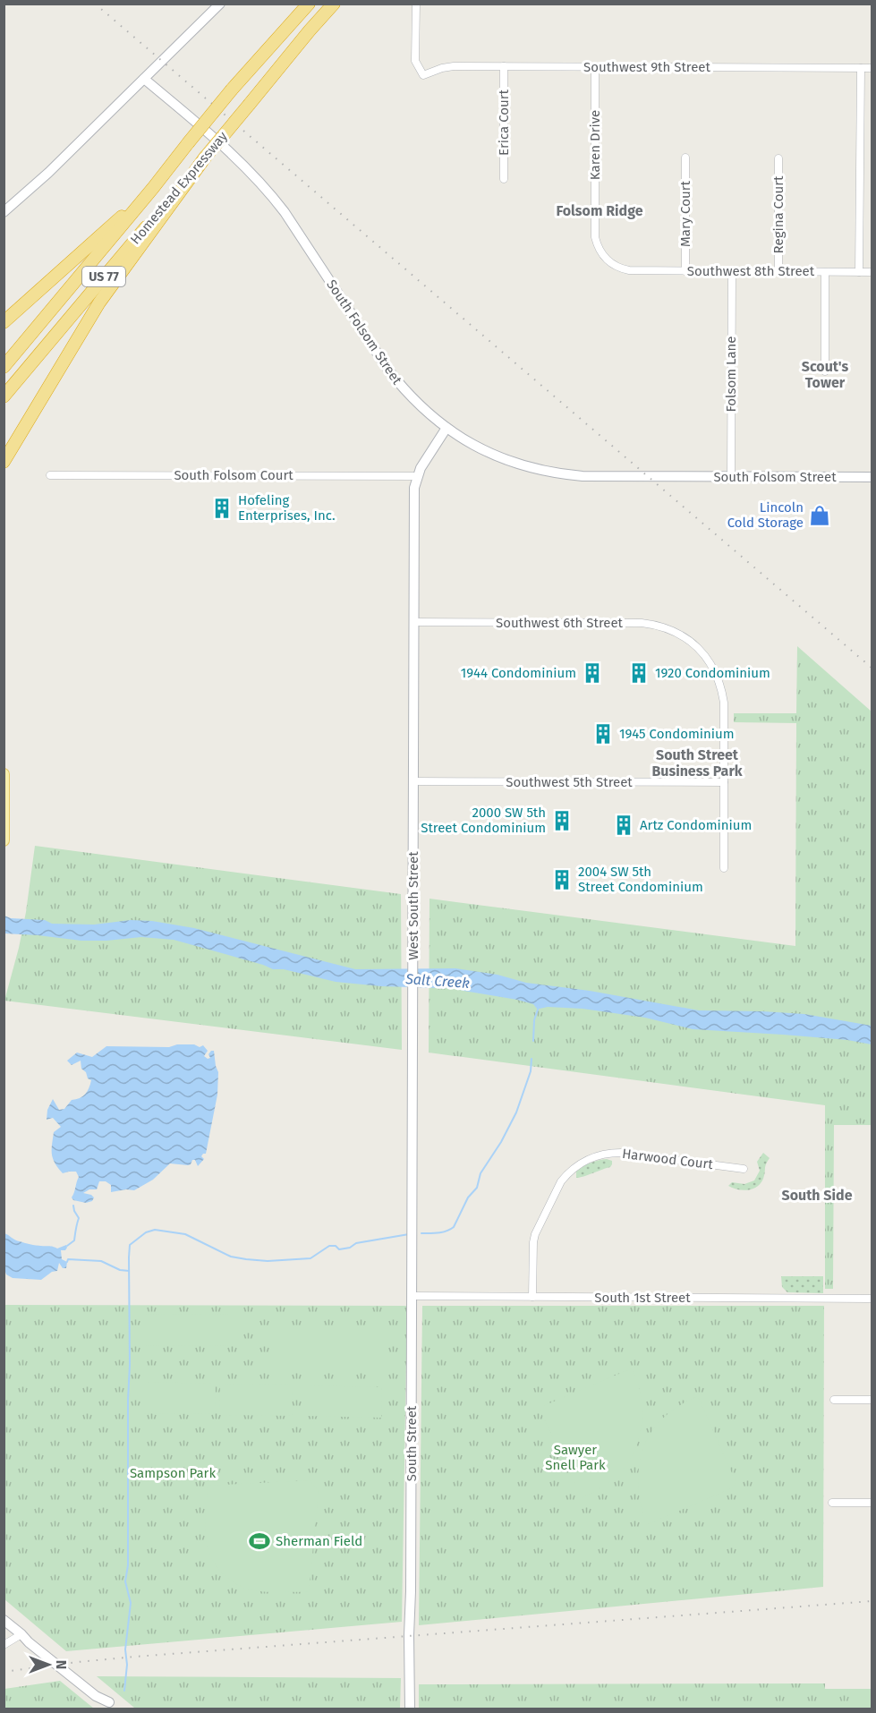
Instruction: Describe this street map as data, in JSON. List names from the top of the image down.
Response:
{
  "streets": {
    "highway": ["Homestead Expressway", "US 77"],
    "street": [
      "Southwest 9th Street",
      "Erica Court",
      "Karen Drive",
      "Mary Court",
      "Regina Court",
      "Southwest 8th Street",
      "South Folsom Street",
      "Folsom Lane",
      "South Folsom Court",
      "Southwest 6th Street",
      "Southwest 5th Street",
      "West South Street",
      "Harwood Court",
      "South 1st Street",
      "South Street"
    ]
  },
  "crossings": [
    ["Southwest 9th Street", "Erica Court"],
    ["Southwest 9th Street", "Karen Drive"],
    ["Karen Drive", "Southwest 8th Street"],
    ["Mary Court", "Southwest 8th Street"],
    ["Regina Court", "Southwest 8th Street"],
    ["Southwest 8th Street", "Folsom Lane"],
    ["South Folsom Street", "Folsom Lane"],
    ["South Folsom Street", "West South Street"],
    ["South Folsom Court", "West South Street"],
    ["Southwest 6th Street", "Southwest 5th Street"],
    ["Southwest 6th Street", "West South Street"],
    ["Southwest 5th Street", "West South Street"],
    ["West South Street", "South 1st Street"],
    ["West South Street", "South Street"],
    ["Harwood Court", "South 1st Street"],
    ["South 1st Street", "South Street"]
  ],
  "districts": [
    "Folsom Ridge",
    "Scout's Tower",
    "South Street Business Park",
    "South Side"
  ],
  "water": ["Salt Creek"],
  "parks": ["Sawyer Snell Park", "Sampson Park"],
  "places": {
    "building": [
      "Hofeling Enterprises, Inc.",
      "1944 Condominium",
      "1920 Condominium",
      "1945 Condominium",
      "2000 SW 5th Street Condominium",
      "Artz Condominium",
      "2004 SW 5th Street Condominium"
    ],
    "shop": ["Lincoln Cold Storage"],
    "sports": ["Sherman Field"]
  },
  "north": "right"
}
